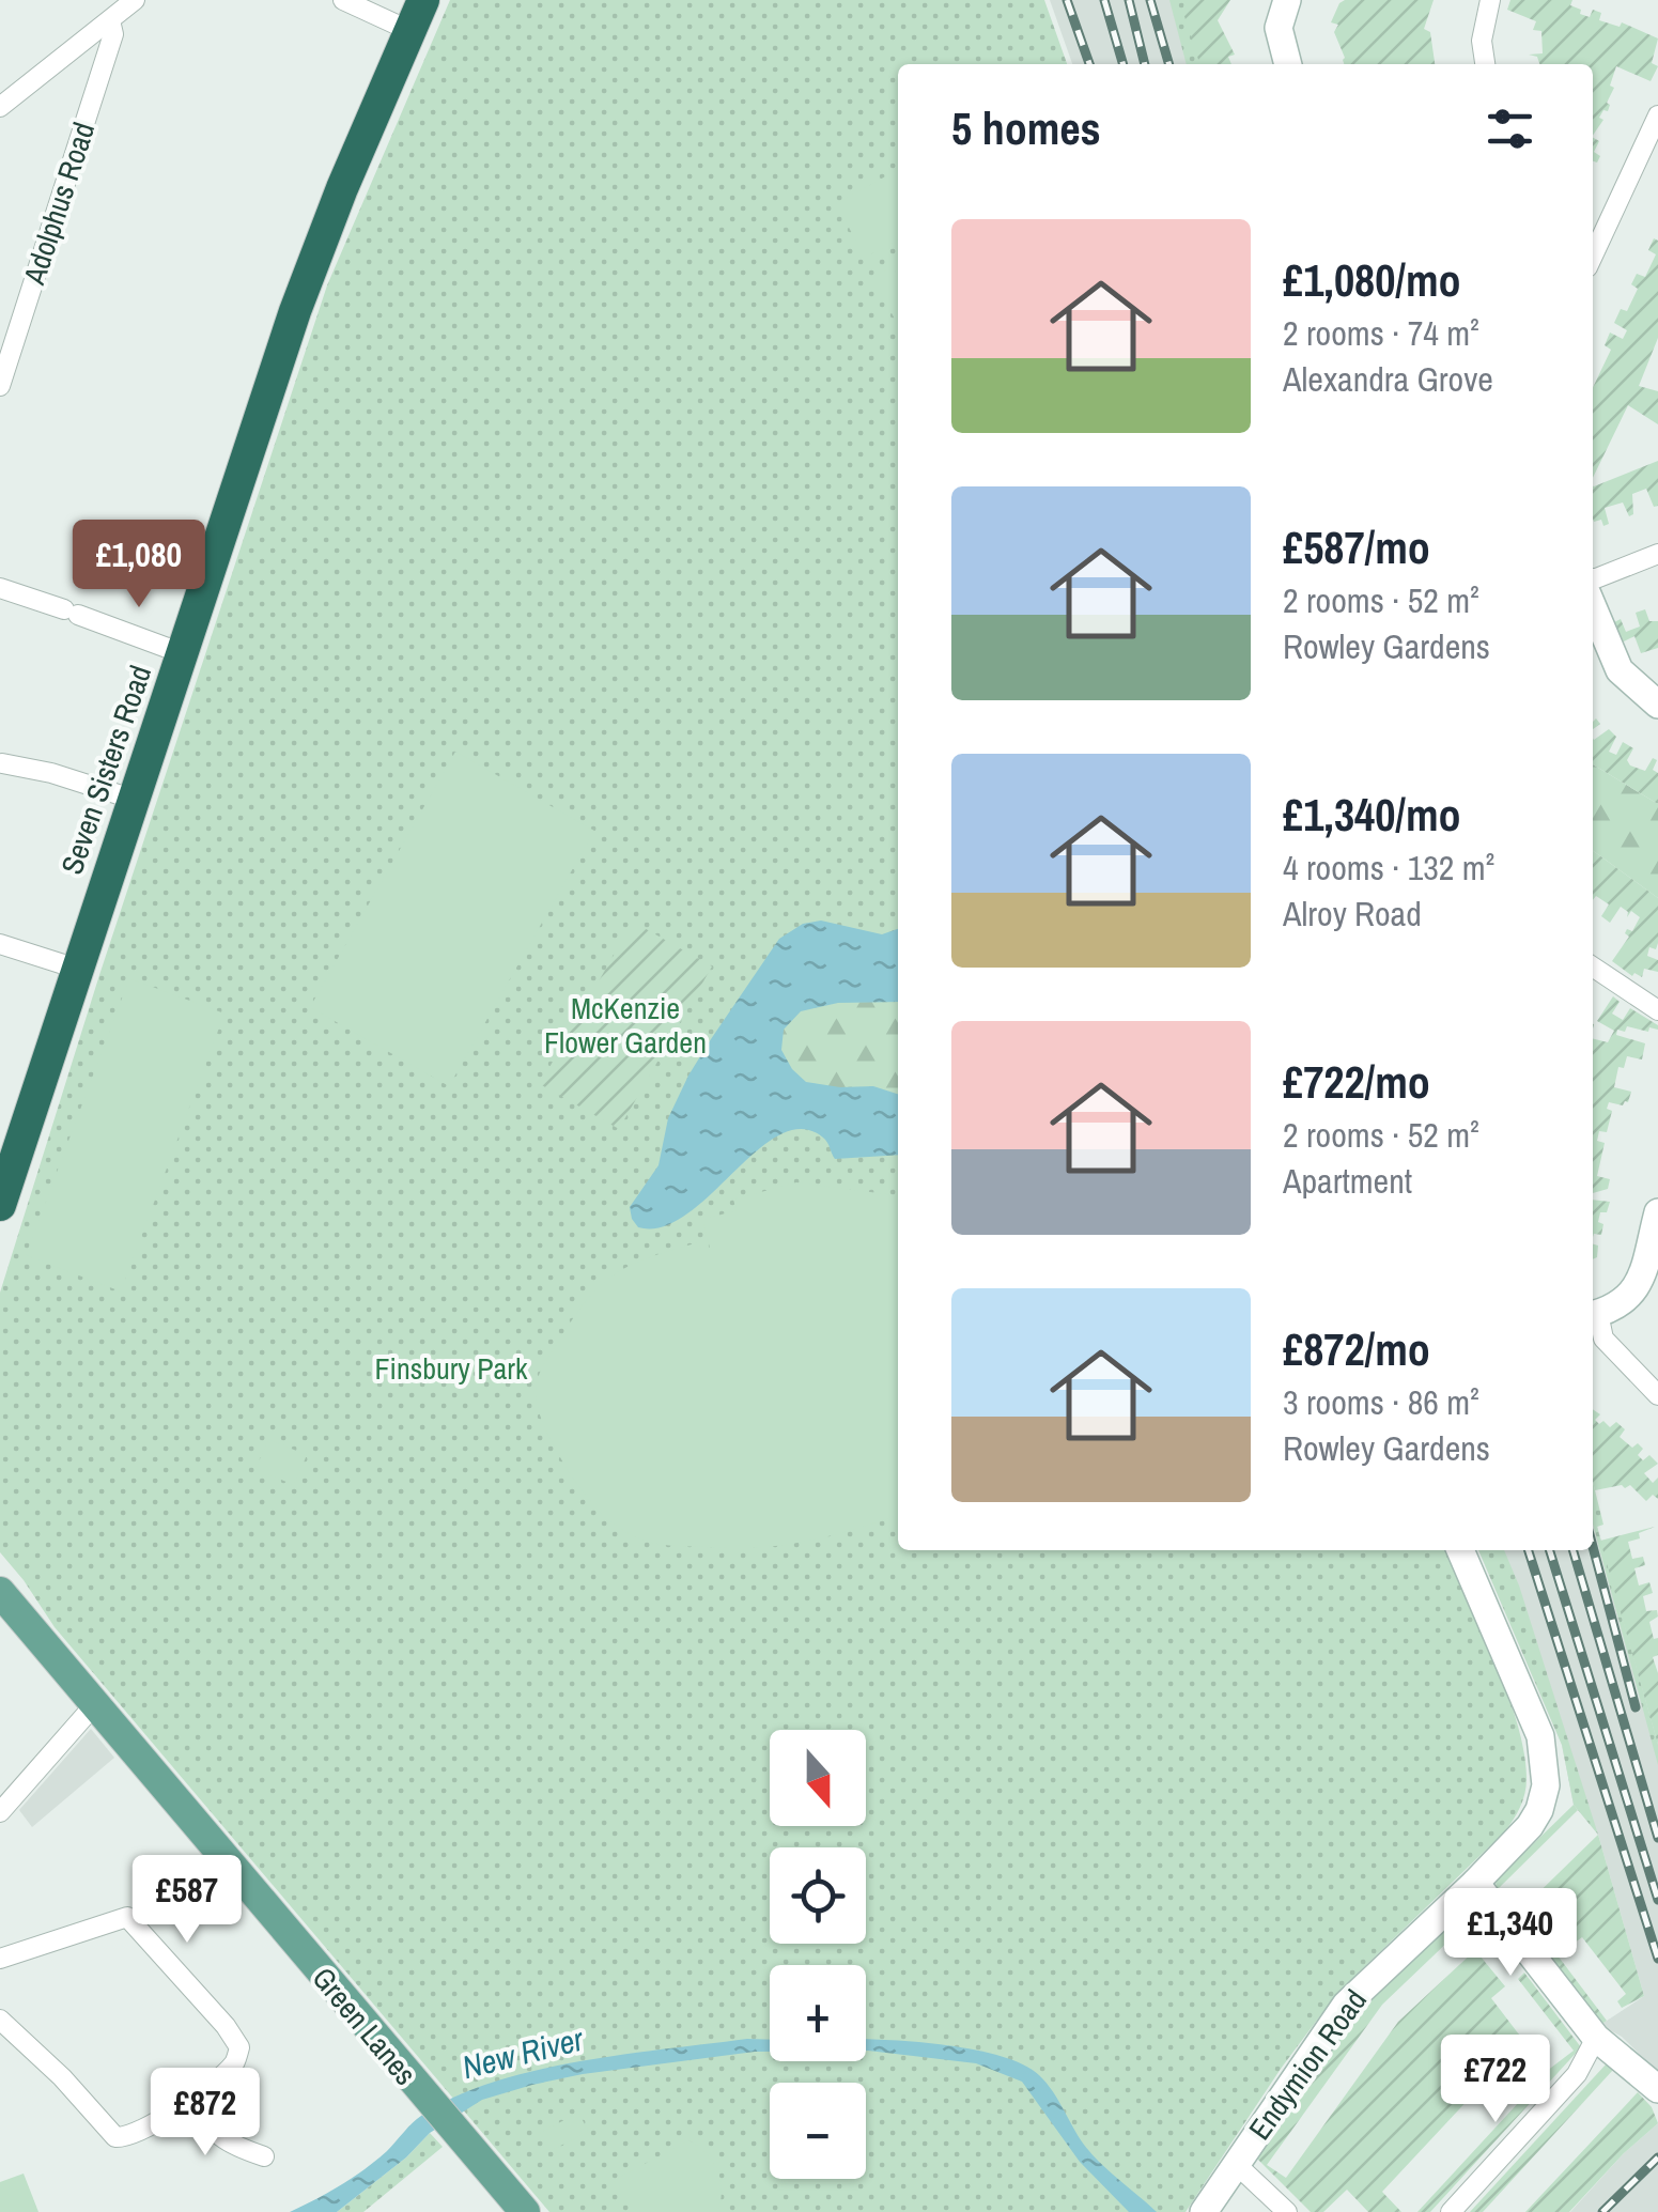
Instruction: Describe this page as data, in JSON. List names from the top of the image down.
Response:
{
  "streets": {
    "highway": ["Seven Sisters Road"],
    "main road": ["Green Lanes", "Endymion Road"],
    "street": ["Adolphus Road"]
  },
  "water": ["New River"],
  "parks": ["McKenzie Flower Garden", "Finsbury Park"],
  "north": "bottom",
  "page": {
    "heading": "5 homes",
    "list": [
      {
        "name": "£1,080/mo",
        "note": "2 rooms · 74 m² · Alexandra Grove"
      },
      {
        "name": "£587/mo",
        "note": "2 rooms · 52 m² · Rowley Gardens"
      },
      {
        "name": "£1,340/mo",
        "note": "4 rooms · 132 m² · Alroy Road"
      },
      {
        "name": "£722/mo",
        "note": "2 rooms · 52 m² · Apartment"
      },
      {
        "name": "£872/mo",
        "note": "3 rooms · 86 m² · Rowley Gardens"
      }
    ],
    "price": [
      "£1,080",
      "£587",
      "£1,340",
      "£722",
      "£872"
    ],
    "map_buttons": ["+", "−"]
  }
}
